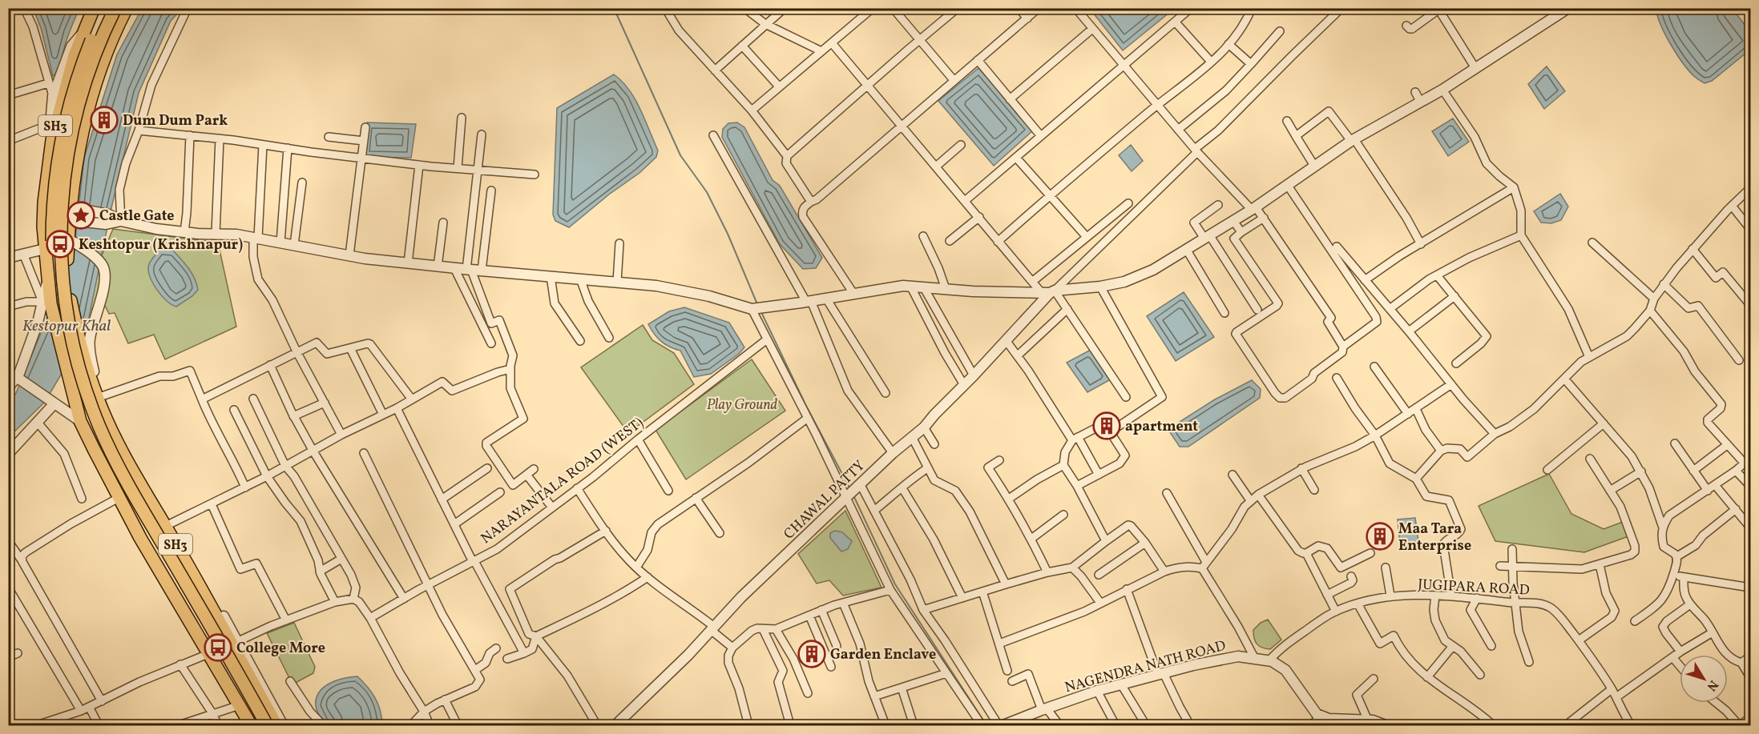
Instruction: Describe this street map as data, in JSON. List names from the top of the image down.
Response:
{
  "streets": {
    "main road": ["SH3"],
    "street": [
      "NARAYANTALA ROAD (WEST)",
      "CHAWAL PATTY",
      "JUGIPARA ROAD",
      "NAGENDRA NATH ROAD"
    ]
  },
  "crossings": [
    ["JUGIPARA ROAD", "NAGENDRA NATH ROAD"]
  ],
  "water": ["Kestopur Khal"],
  "parks": ["Play Ground"],
  "places": {
    "building": [
      "Dum Dum Park",
      "apartment",
      "Maa Tara Enterprise",
      "Garden Enclave"
    ],
    "place": ["Castle Gate"],
    "bus stop": ["Keshtopur (Krishnapur)", "College More"]
  },
  "north": "bottom right"
}
